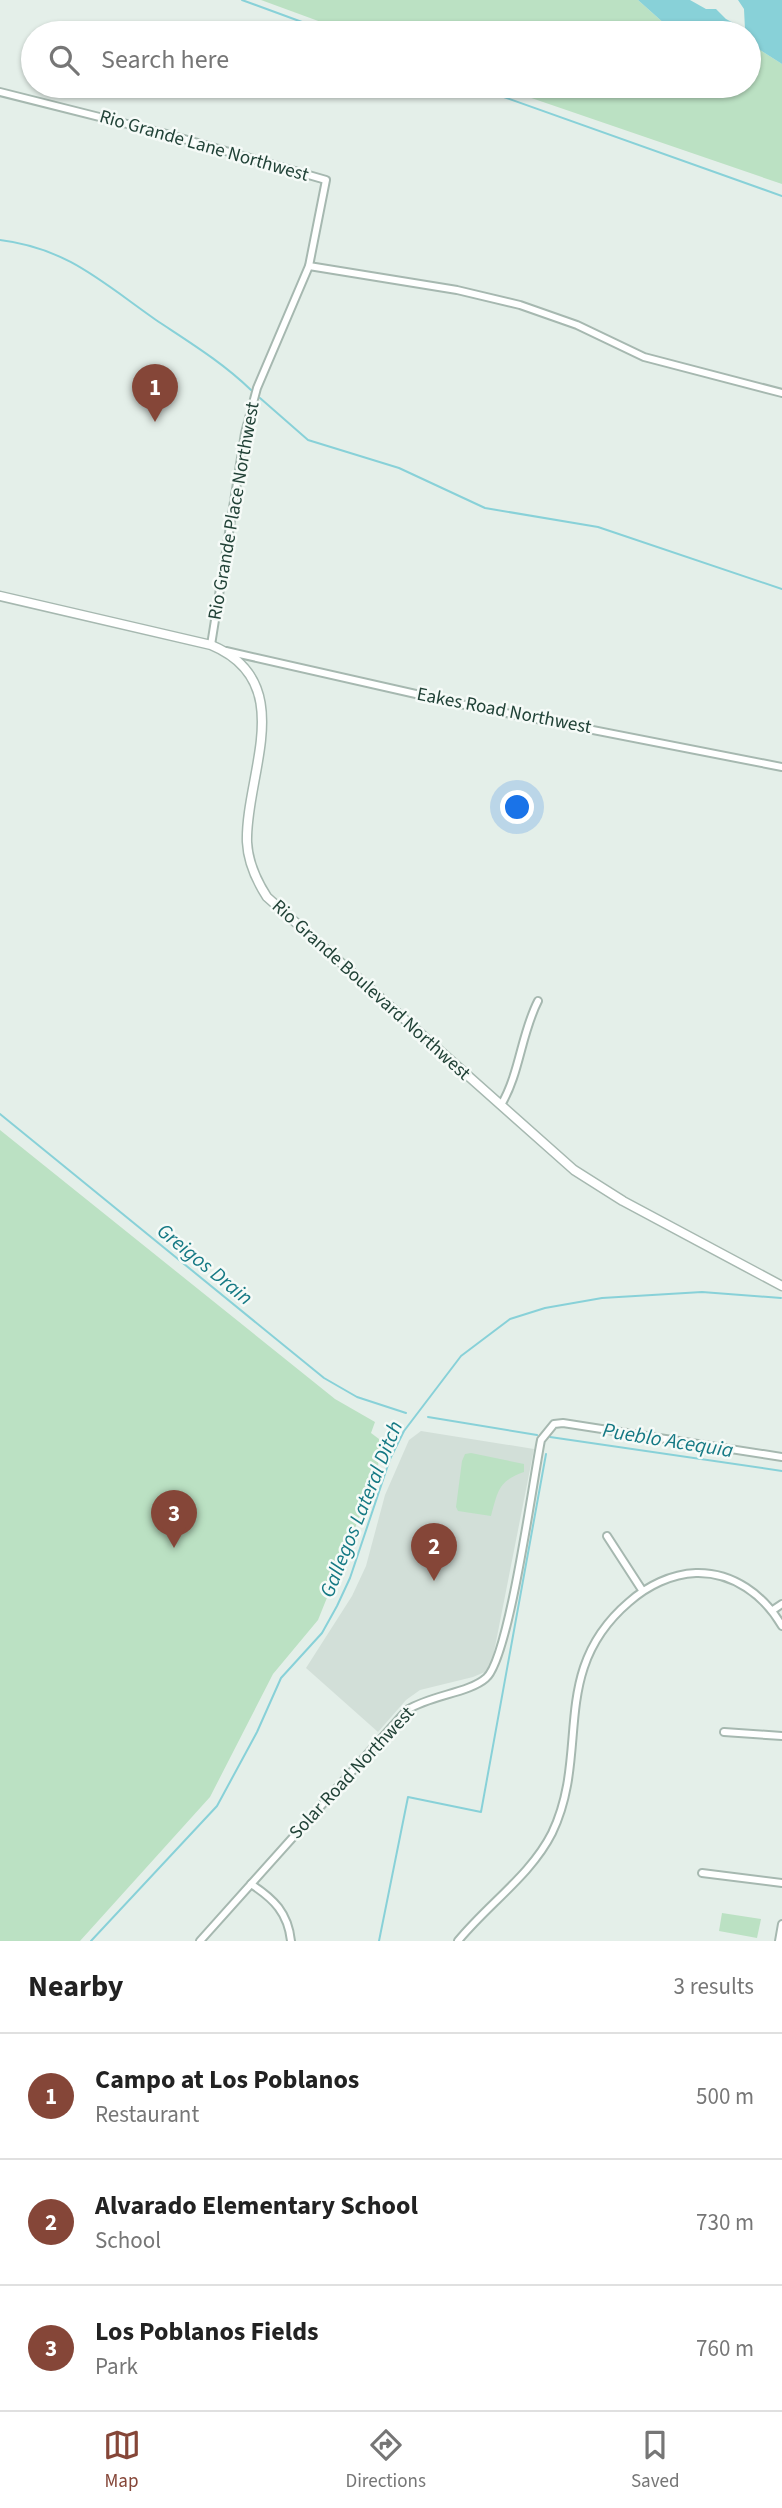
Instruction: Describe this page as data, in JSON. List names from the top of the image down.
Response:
{
  "streets": {
    "street": [
      "Rio Grande Lane Northwest",
      "Rio Grande Place Northwest",
      "Eakes Road Northwest",
      "Rio Grande Boulevard Northwest",
      "Solar Road Northwest"
    ]
  },
  "crossings": [
    ["Rio Grande Lane Northwest", "Rio Grande Place Northwest"],
    ["Rio Grande Place Northwest", "Rio Grande Boulevard Northwest"],
    ["Eakes Road Northwest", "Rio Grande Boulevard Northwest"]
  ],
  "water": ["Greigos Drain", "Pueblo Acequia", "Gallegos Lateral Ditch"],
  "page": {
    "search": "Search here",
    "pins": ["1", "3", "2"],
    "heading": ["Nearby", "3 results"],
    "list": [
      {
        "mark": "1",
        "name": "Campo at Los Poblanos",
        "note": "Restaurant",
        "value": "500 m"
      },
      {
        "mark": "2",
        "name": "Alvarado Elementary School",
        "note": "School",
        "value": "730 m"
      },
      {
        "mark": "3",
        "name": "Los Poblanos Fields",
        "note": "Park",
        "value": "760 m"
      }
    ],
    "nav": ["Map", "Directions", "Saved"]
  }
}
